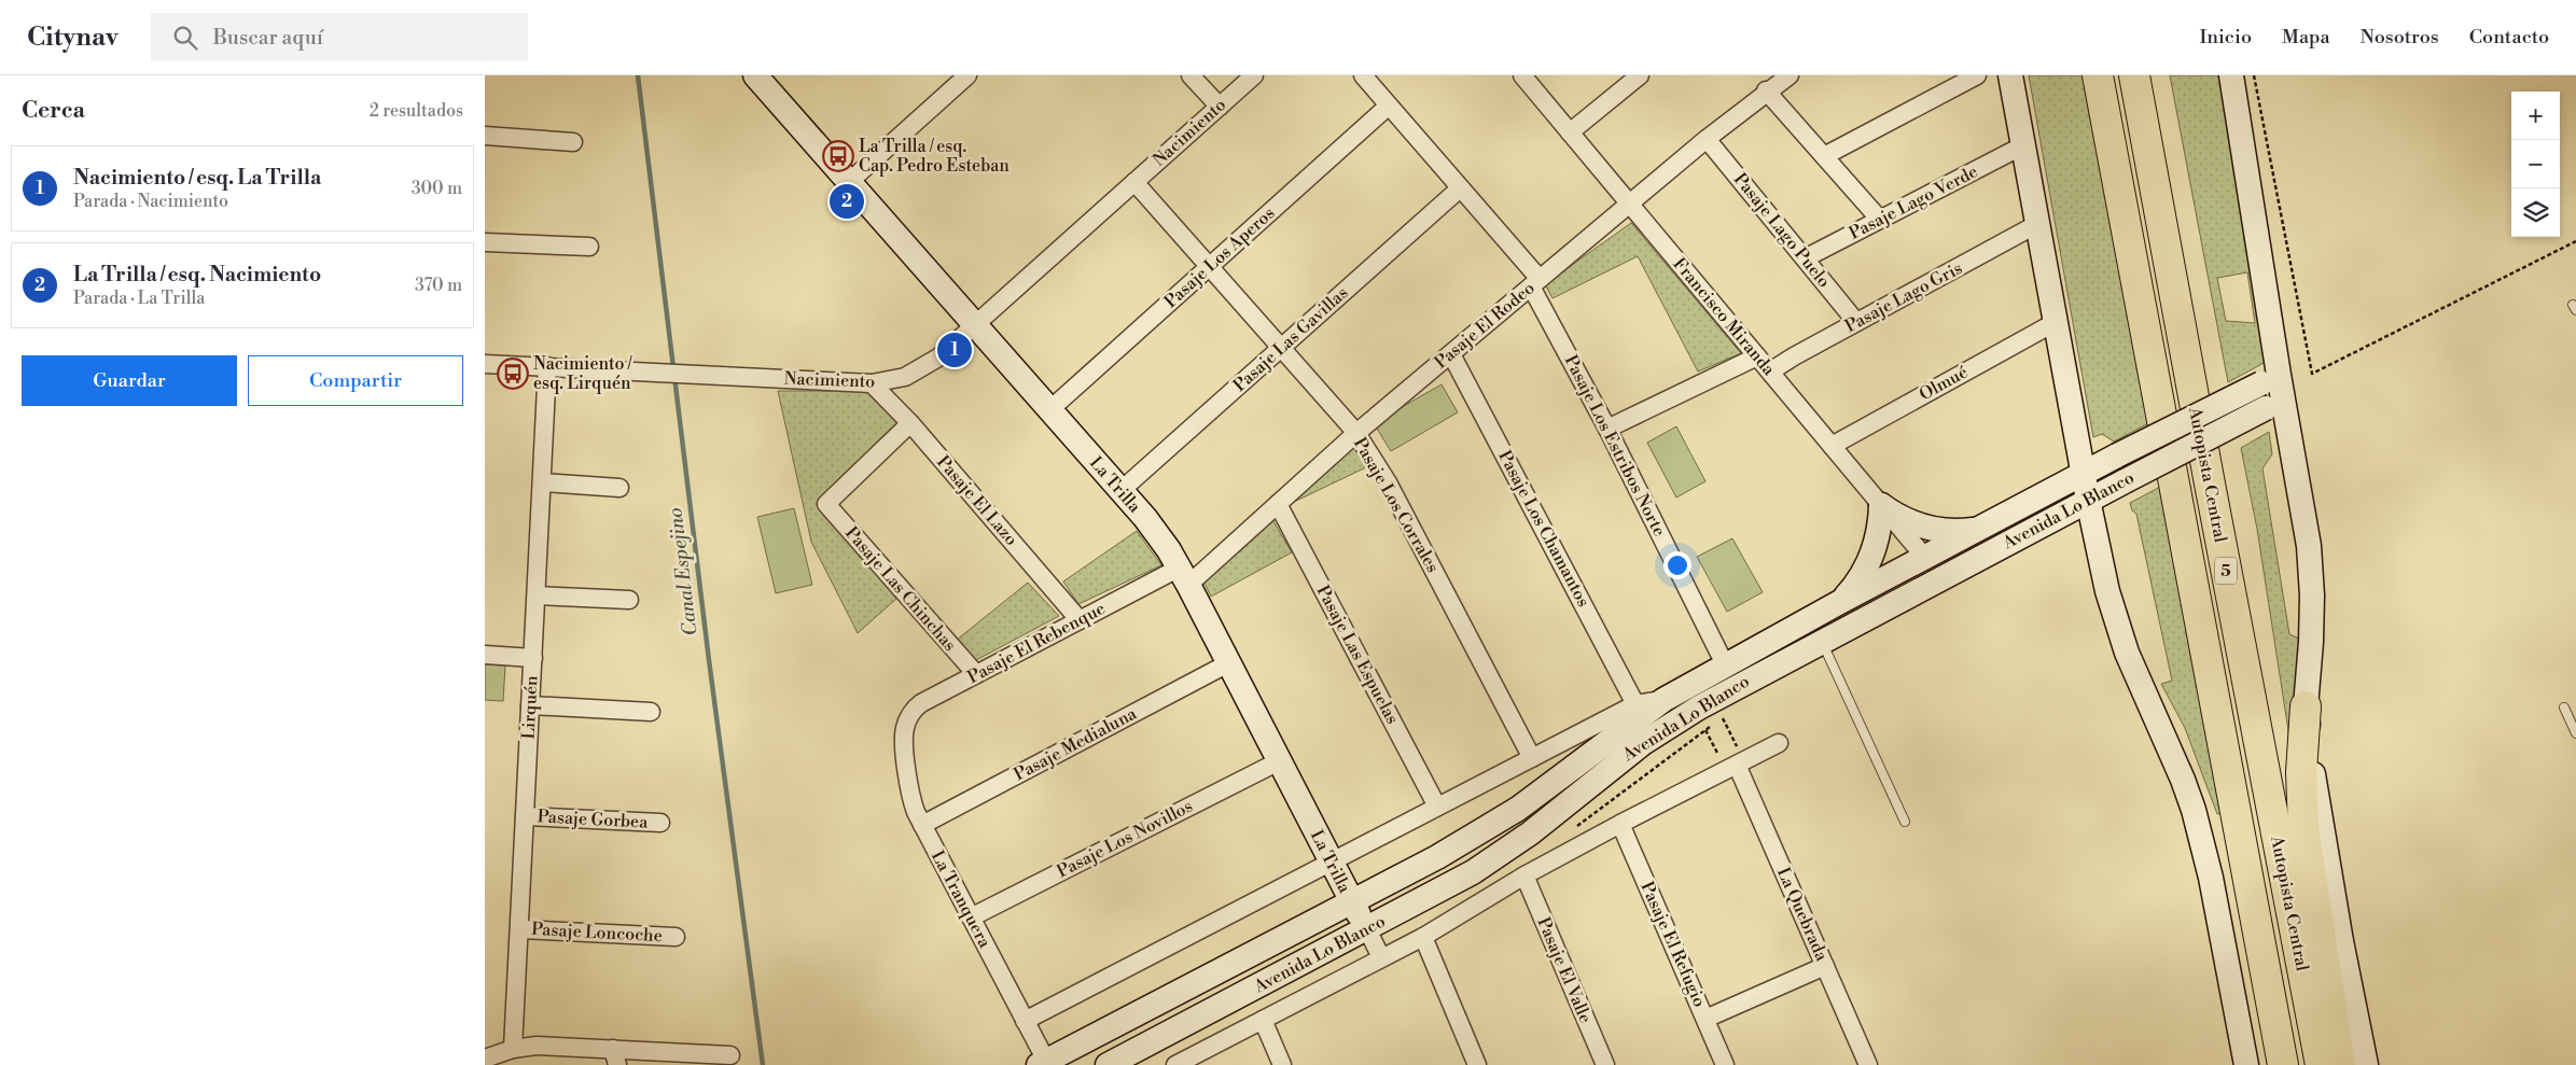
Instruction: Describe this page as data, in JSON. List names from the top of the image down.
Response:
{
  "streets": {
    "highway": ["Autopista Central", "5"],
    "main road": ["La Trilla", "Avenida Lo Blanco"],
    "street": [
      "Nacimiento",
      "Pasaje Lago Verde",
      "Pasaje Lago Puelo",
      "Pasaje Los Aperos",
      "Pasaje Lago Gris",
      "Francisco Miranda",
      "Pasaje El Rodeo",
      "Pasaje Las Gavillas",
      "Olmué",
      "Pasaje Los Estribos Norte",
      "Pasaje El Lazo",
      "Pasaje Los Corrales",
      "Pasaje Los Chamantos",
      "Pasaje Las Chinchas",
      "Pasaje El Rebenque",
      "Pasaje Las Espuelas",
      "Lirquén",
      "Pasaje Medialuna",
      "Pasaje Gorbea",
      "Pasaje Los Novillos",
      "La Tranquera",
      "La Quebrada",
      "Pasaje Loncoche",
      "Pasaje El Refugio",
      "Pasaje El Valle"
    ]
  },
  "crossings": [
    ["Nacimiento", "La Trilla"],
    ["Nacimiento", "Pasaje El Lazo"],
    ["Nacimiento", "Pasaje Los Corrales"],
    ["Nacimiento", "Lirquén"],
    ["Pasaje Lago Verde", "Pasaje Lago Puelo"],
    ["Pasaje Lago Puelo", "Pasaje Lago Gris"],
    ["Pasaje Lago Puelo", "Pasaje El Rodeo"],
    ["Pasaje Los Aperos", "Pasaje Los Estribos Norte"],
    ["Pasaje Los Aperos", "La Trilla"],
    ["Pasaje Los Aperos", "Pasaje Los Corrales"],
    ["Pasaje Lago Gris", "Francisco Miranda"],
    ["Francisco Miranda", "Pasaje El Rodeo"],
    ["Francisco Miranda", "Olmué"],
    ["Francisco Miranda", "Avenida Lo Blanco"],
    ["Pasaje El Rodeo", "Pasaje Los Estribos Norte"],
    ["Pasaje El Rodeo", "La Trilla"],
    ["Pasaje El Rodeo", "Pasaje Los Corrales"],
    ["Pasaje El Rodeo", "Pasaje Los Chamantos"],
    ["Pasaje El Rodeo", "Pasaje El Rebenque"],
    ["Pasaje El Rodeo", "Pasaje Las Espuelas"],
    ["Pasaje Las Gavillas", "Pasaje Los Estribos Norte"],
    ["Pasaje Las Gavillas", "La Trilla"],
    ["Pasaje Las Gavillas", "Pasaje Los Corrales"],
    ["Pasaje Los Estribos Norte", "Avenida Lo Blanco"],
    ["La Trilla", "Avenida Lo Blanco"],
    ["La Trilla", "Pasaje El Rebenque"],
    ["La Trilla", "Pasaje Medialuna"],
    ["La Trilla", "Pasaje Los Novillos"],
    ["Pasaje El Lazo", "Pasaje Las Chinchas"],
    ["Pasaje El Lazo", "Pasaje El Rebenque"],
    ["Pasaje Los Corrales", "Avenida Lo Blanco"],
    ["Avenida Lo Blanco", "Pasaje Los Chamantos"],
    ["Avenida Lo Blanco", "Pasaje Las Espuelas"],
    ["Avenida Lo Blanco", "La Tranquera"],
    ["Avenida Lo Blanco", "La Quebrada"],
    ["Avenida Lo Blanco", "Pasaje El Refugio"],
    ["Avenida Lo Blanco", "Pasaje El Valle"],
    ["Pasaje Las Chinchas", "Pasaje El Rebenque"],
    ["Pasaje El Rebenque", "La Tranquera"],
    ["Lirquén", "Pasaje Gorbea"],
    ["Lirquén", "Pasaje Loncoche"],
    ["Pasaje Medialuna", "La Tranquera"],
    ["Pasaje Los Novillos", "La Tranquera"]
  ],
  "water": ["Canal Espejino"],
  "places": {
    "bus stop": ["La Trilla / esq. Cap. Pedro Esteban", "Nacimiento / esq. Lirquén"]
  },
  "page": {
    "header": "Citynav",
    "search": "Buscar aquí",
    "nav": [
      "Inicio",
      "Mapa",
      "Nosotros",
      "Contacto"
    ],
    "heading": ["Cerca", "2 resultados"],
    "map_buttons": ["+", "−"],
    "list": [
      {
        "mark": "1",
        "name": "Nacimiento / esq. La Trilla",
        "note": "Parada · Nacimiento",
        "value": "300 m"
      },
      {
        "mark": "2",
        "name": "La Trilla / esq. Nacimiento",
        "note": "Parada · La Trilla",
        "value": "370 m"
      }
    ],
    "pins": ["2", "1"],
    "buttons": ["Guardar", "Compartir"]
  }
}
